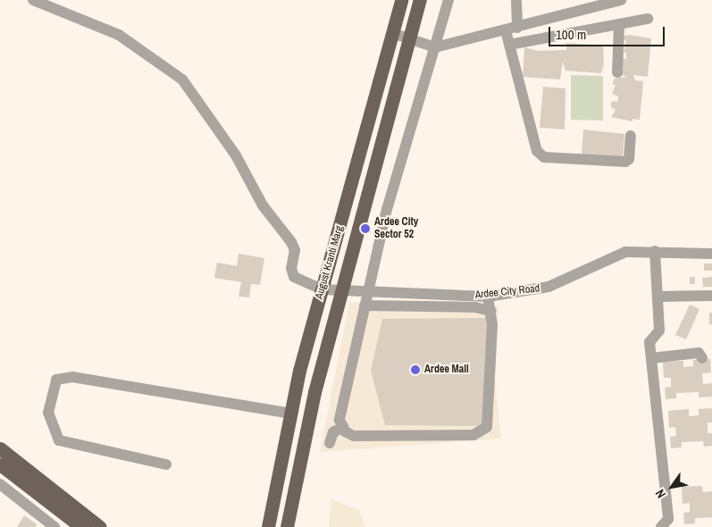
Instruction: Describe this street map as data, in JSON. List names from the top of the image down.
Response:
{
  "streets": {
    "main road": ["August Kranti Marg"],
    "street": ["Ardee City Road"]
  },
  "crossings": [
    ["August Kranti Marg", "Ardee City Road"]
  ],
  "places": ["Ardee City Sector 52", "Ardee Mall"],
  "scale_bar": "100 m",
  "north": "bottom left"
}
